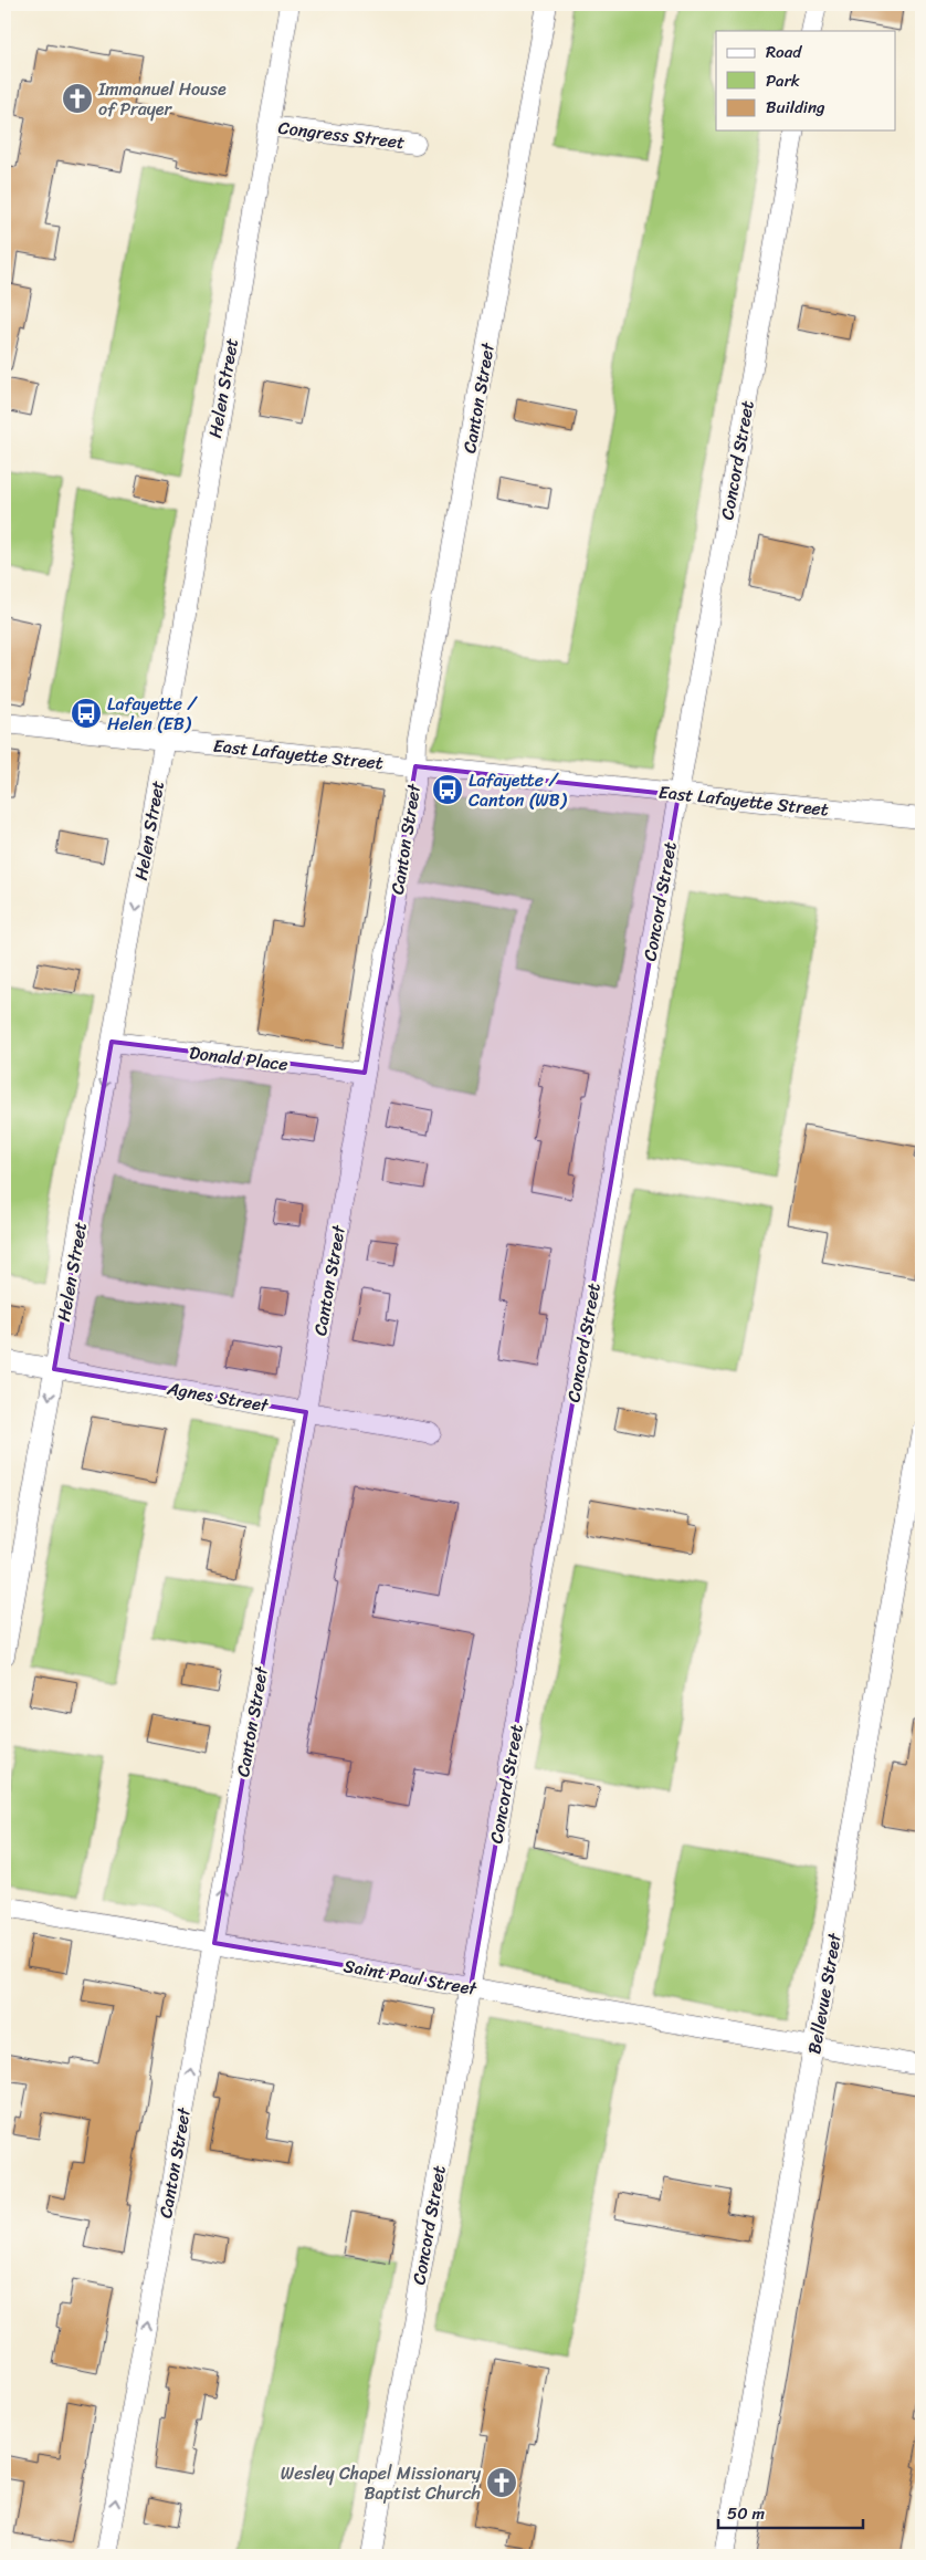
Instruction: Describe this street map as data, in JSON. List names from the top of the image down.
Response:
{
  "streets": {
    "street": [
      "Congress Street",
      "Helen Street",
      "Canton Street",
      "Concord Street",
      "East Lafayette Street",
      "Donald Place",
      "Agnes Street",
      "Saint Paul Street",
      "Bellevue Street"
    ]
  },
  "crossings": [
    ["Congress Street", "Helen Street"],
    ["Helen Street", "East Lafayette Street"],
    ["Helen Street", "Donald Place"],
    ["Helen Street", "Agnes Street"],
    ["Canton Street", "East Lafayette Street"],
    ["Canton Street", "Donald Place"],
    ["Canton Street", "Agnes Street"],
    ["Canton Street", "Saint Paul Street"],
    ["Concord Street", "East Lafayette Street"],
    ["Concord Street", "Saint Paul Street"],
    ["Saint Paul Street", "Bellevue Street"]
  ],
  "one_way": ["Helen Street", "Canton Street"],
  "places": {
    "church": ["Immanuel House of Prayer", "Wesley Chapel Missionary Baptist Church"],
    "bus stop": ["Lafayette / Helen (EB)", "Lafayette / Canton (WB)"]
  },
  "legend": ["Road", "Park", "Building"],
  "scale_bar": "50 m"
}
